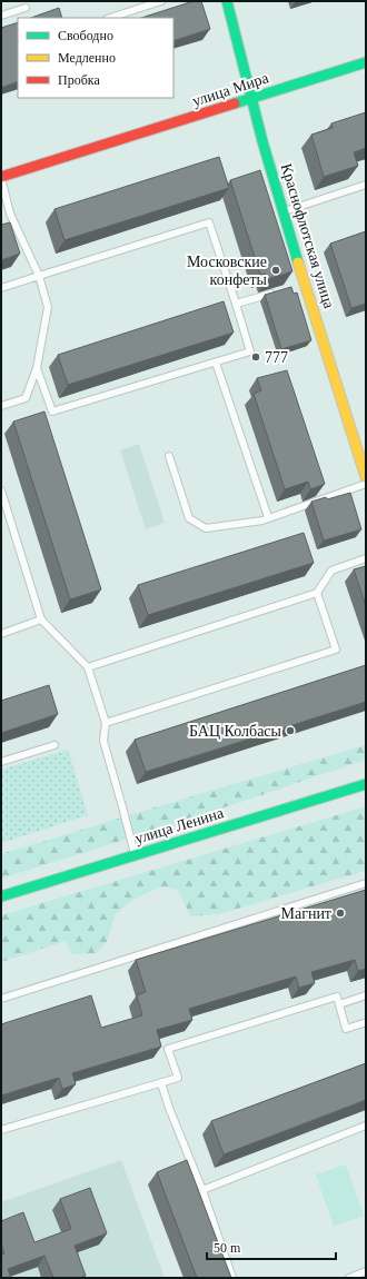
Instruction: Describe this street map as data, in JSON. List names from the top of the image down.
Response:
{
  "streets": {
    "main road": ["улица Мира", "Краснофлотская улица", "улица Ленина"]
  },
  "crossings": [
    ["улица Мира", "Краснофлотская улица"]
  ],
  "places": [
    "Московские конфеты",
    "777",
    "БАЦ Колбасы",
    "Магнит"
  ],
  "legend": ["Свободно", "Медленно", "Пробка"],
  "scale_bar": "50 m"
}
